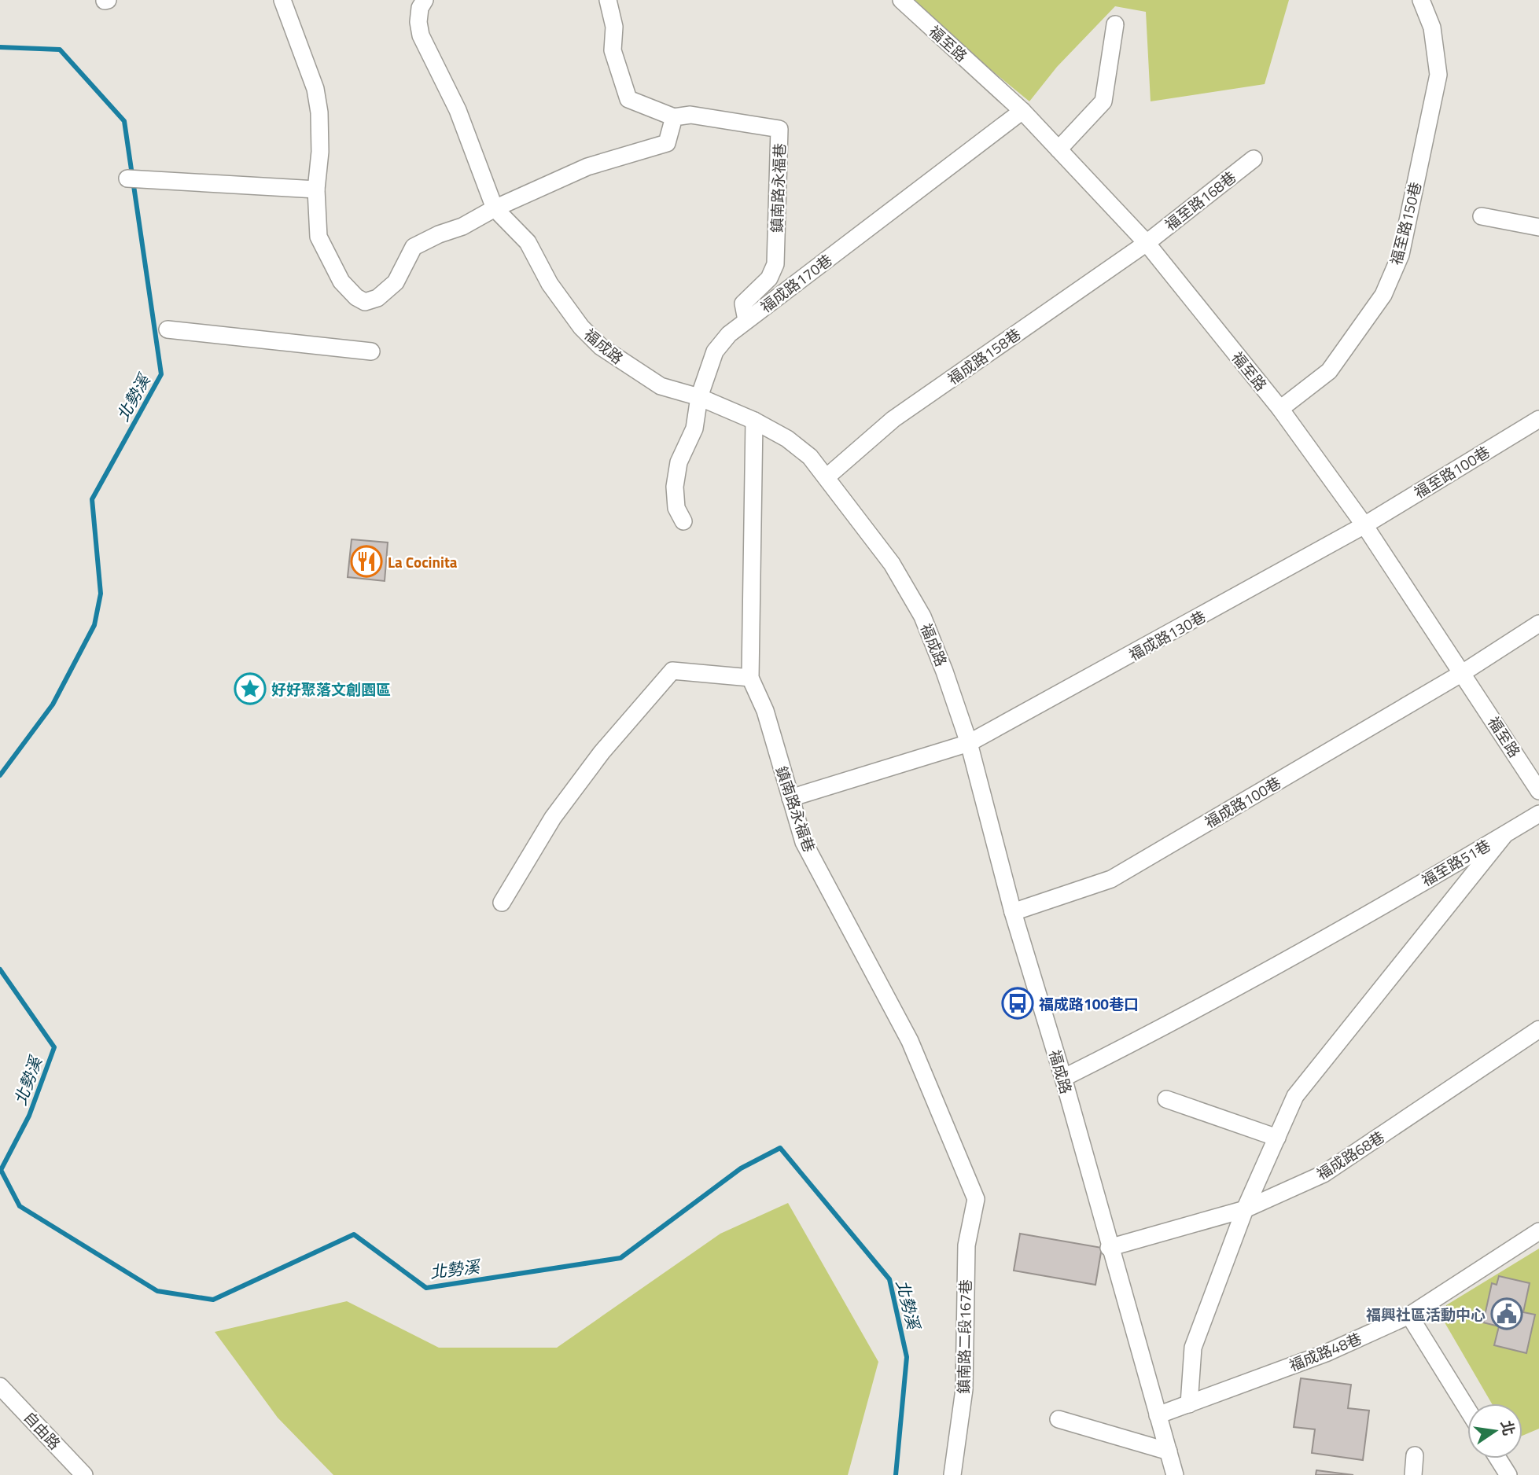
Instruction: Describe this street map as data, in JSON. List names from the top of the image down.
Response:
{
  "streets": {
    "street": [
      "福至路",
      "鎮南路永福巷",
      "福至路168巷",
      "福至路150巷",
      "福成路170巷",
      "福成路",
      "福成路158巷",
      "福至路100巷",
      "福成路130巷",
      "福成路100巷",
      "福至路51巷",
      "福成路68巷",
      "鎮南路二段167巷",
      "福成路48巷",
      "自由路"
    ]
  },
  "crossings": [
    ["福至路", "福至路168巷"],
    ["福至路", "福至路150巷"],
    ["福至路", "福成路170巷"],
    ["福至路", "福成路158巷"],
    ["福至路", "福至路100巷"],
    ["福至路", "福成路130巷"],
    ["福至路", "福成路100巷"],
    ["鎮南路永福巷", "福成路170巷"],
    ["鎮南路永福巷", "福成路"],
    ["鎮南路永福巷", "福成路130巷"],
    ["鎮南路永福巷", "鎮南路二段167巷"],
    ["福至路168巷", "福成路158巷"],
    ["福成路170巷", "福成路"],
    ["福成路", "福成路158巷"],
    ["福成路", "福成路130巷"],
    ["福成路", "福成路100巷"],
    ["福成路", "福至路51巷"],
    ["福成路", "福成路68巷"],
    ["福成路", "福成路48巷"],
    ["福至路100巷", "福成路130巷"],
    ["福至路51巷", "福成路68巷"],
    ["福至路51巷", "福成路48巷"]
  ],
  "water": ["北勢溪"],
  "places": {
    "restaurant": ["La Cocinita"],
    "place": ["好好聚落文創園區"],
    "bus stop": ["福成路100巷口"],
    "public building": ["福興社區活動中心"]
  },
  "north": "right"
}
